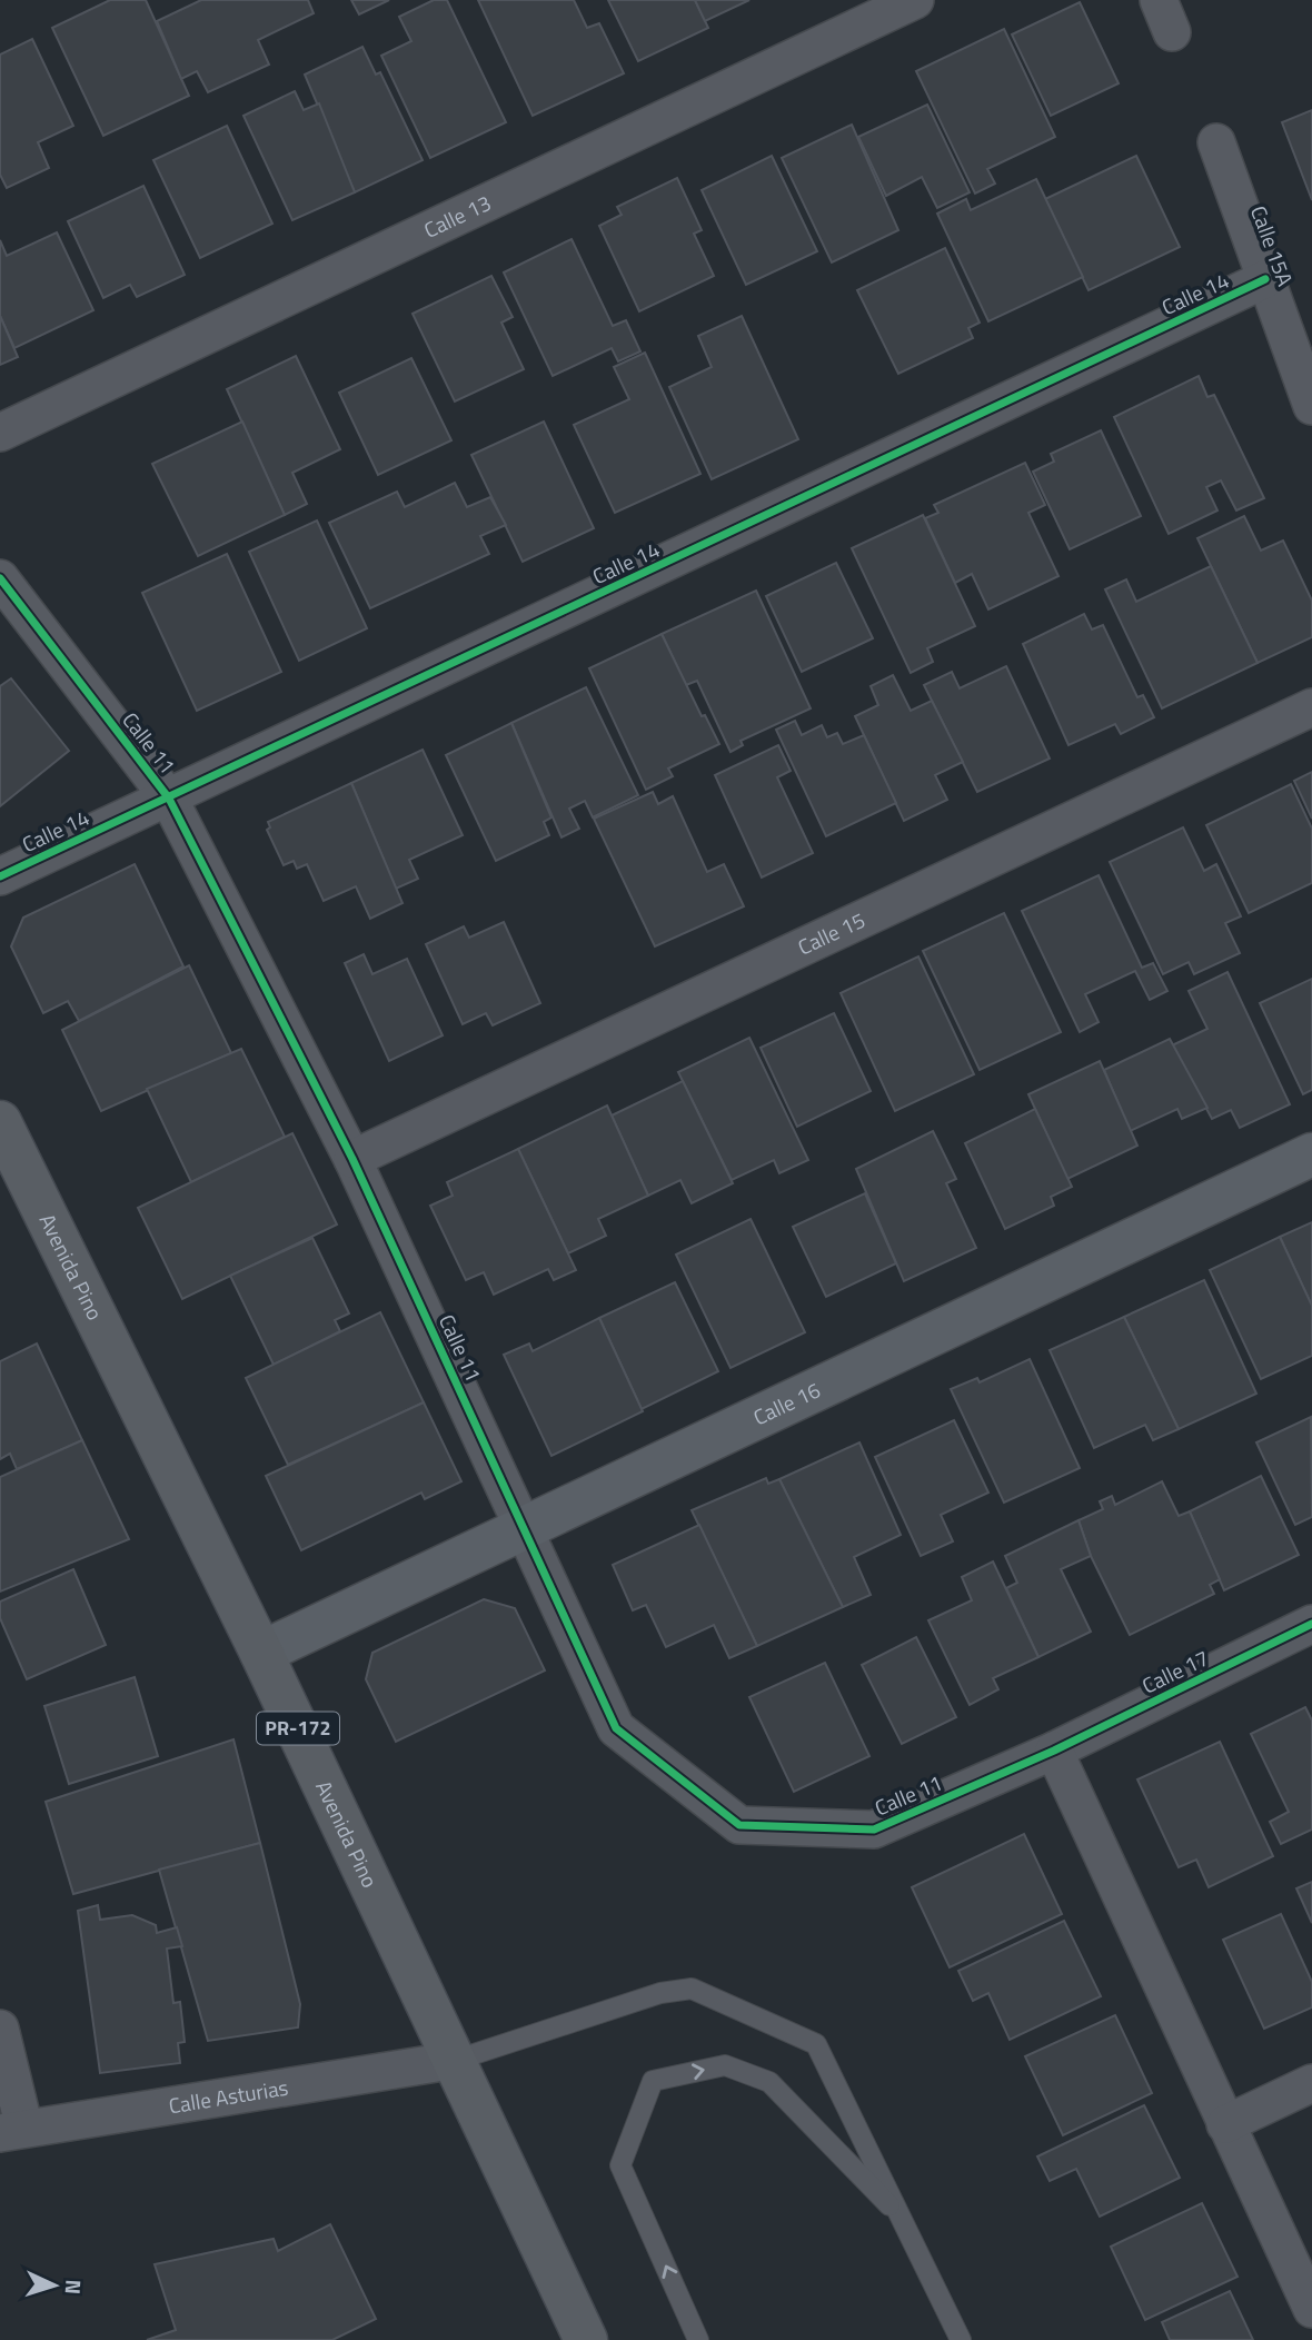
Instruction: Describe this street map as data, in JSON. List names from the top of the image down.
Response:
{
  "streets": {
    "main road": ["Avenida Pino", "PR-172"],
    "street": [
      "Calle 13",
      "Calle 15A",
      "Calle 14",
      "Calle 11",
      "Calle 15",
      "Calle 16",
      "Calle 17",
      "Calle Asturias"
    ]
  },
  "crossings": [
    ["Calle 15A", "Calle 14"],
    ["Calle 14", "Calle 11"],
    ["Calle 11", "Calle 15"],
    ["Calle 11", "Calle 16"],
    ["Calle 11", "Calle 17"],
    ["Avenida Pino", "Calle 16"],
    ["Avenida Pino", "Calle Asturias"]
  ],
  "north": "right"
}
